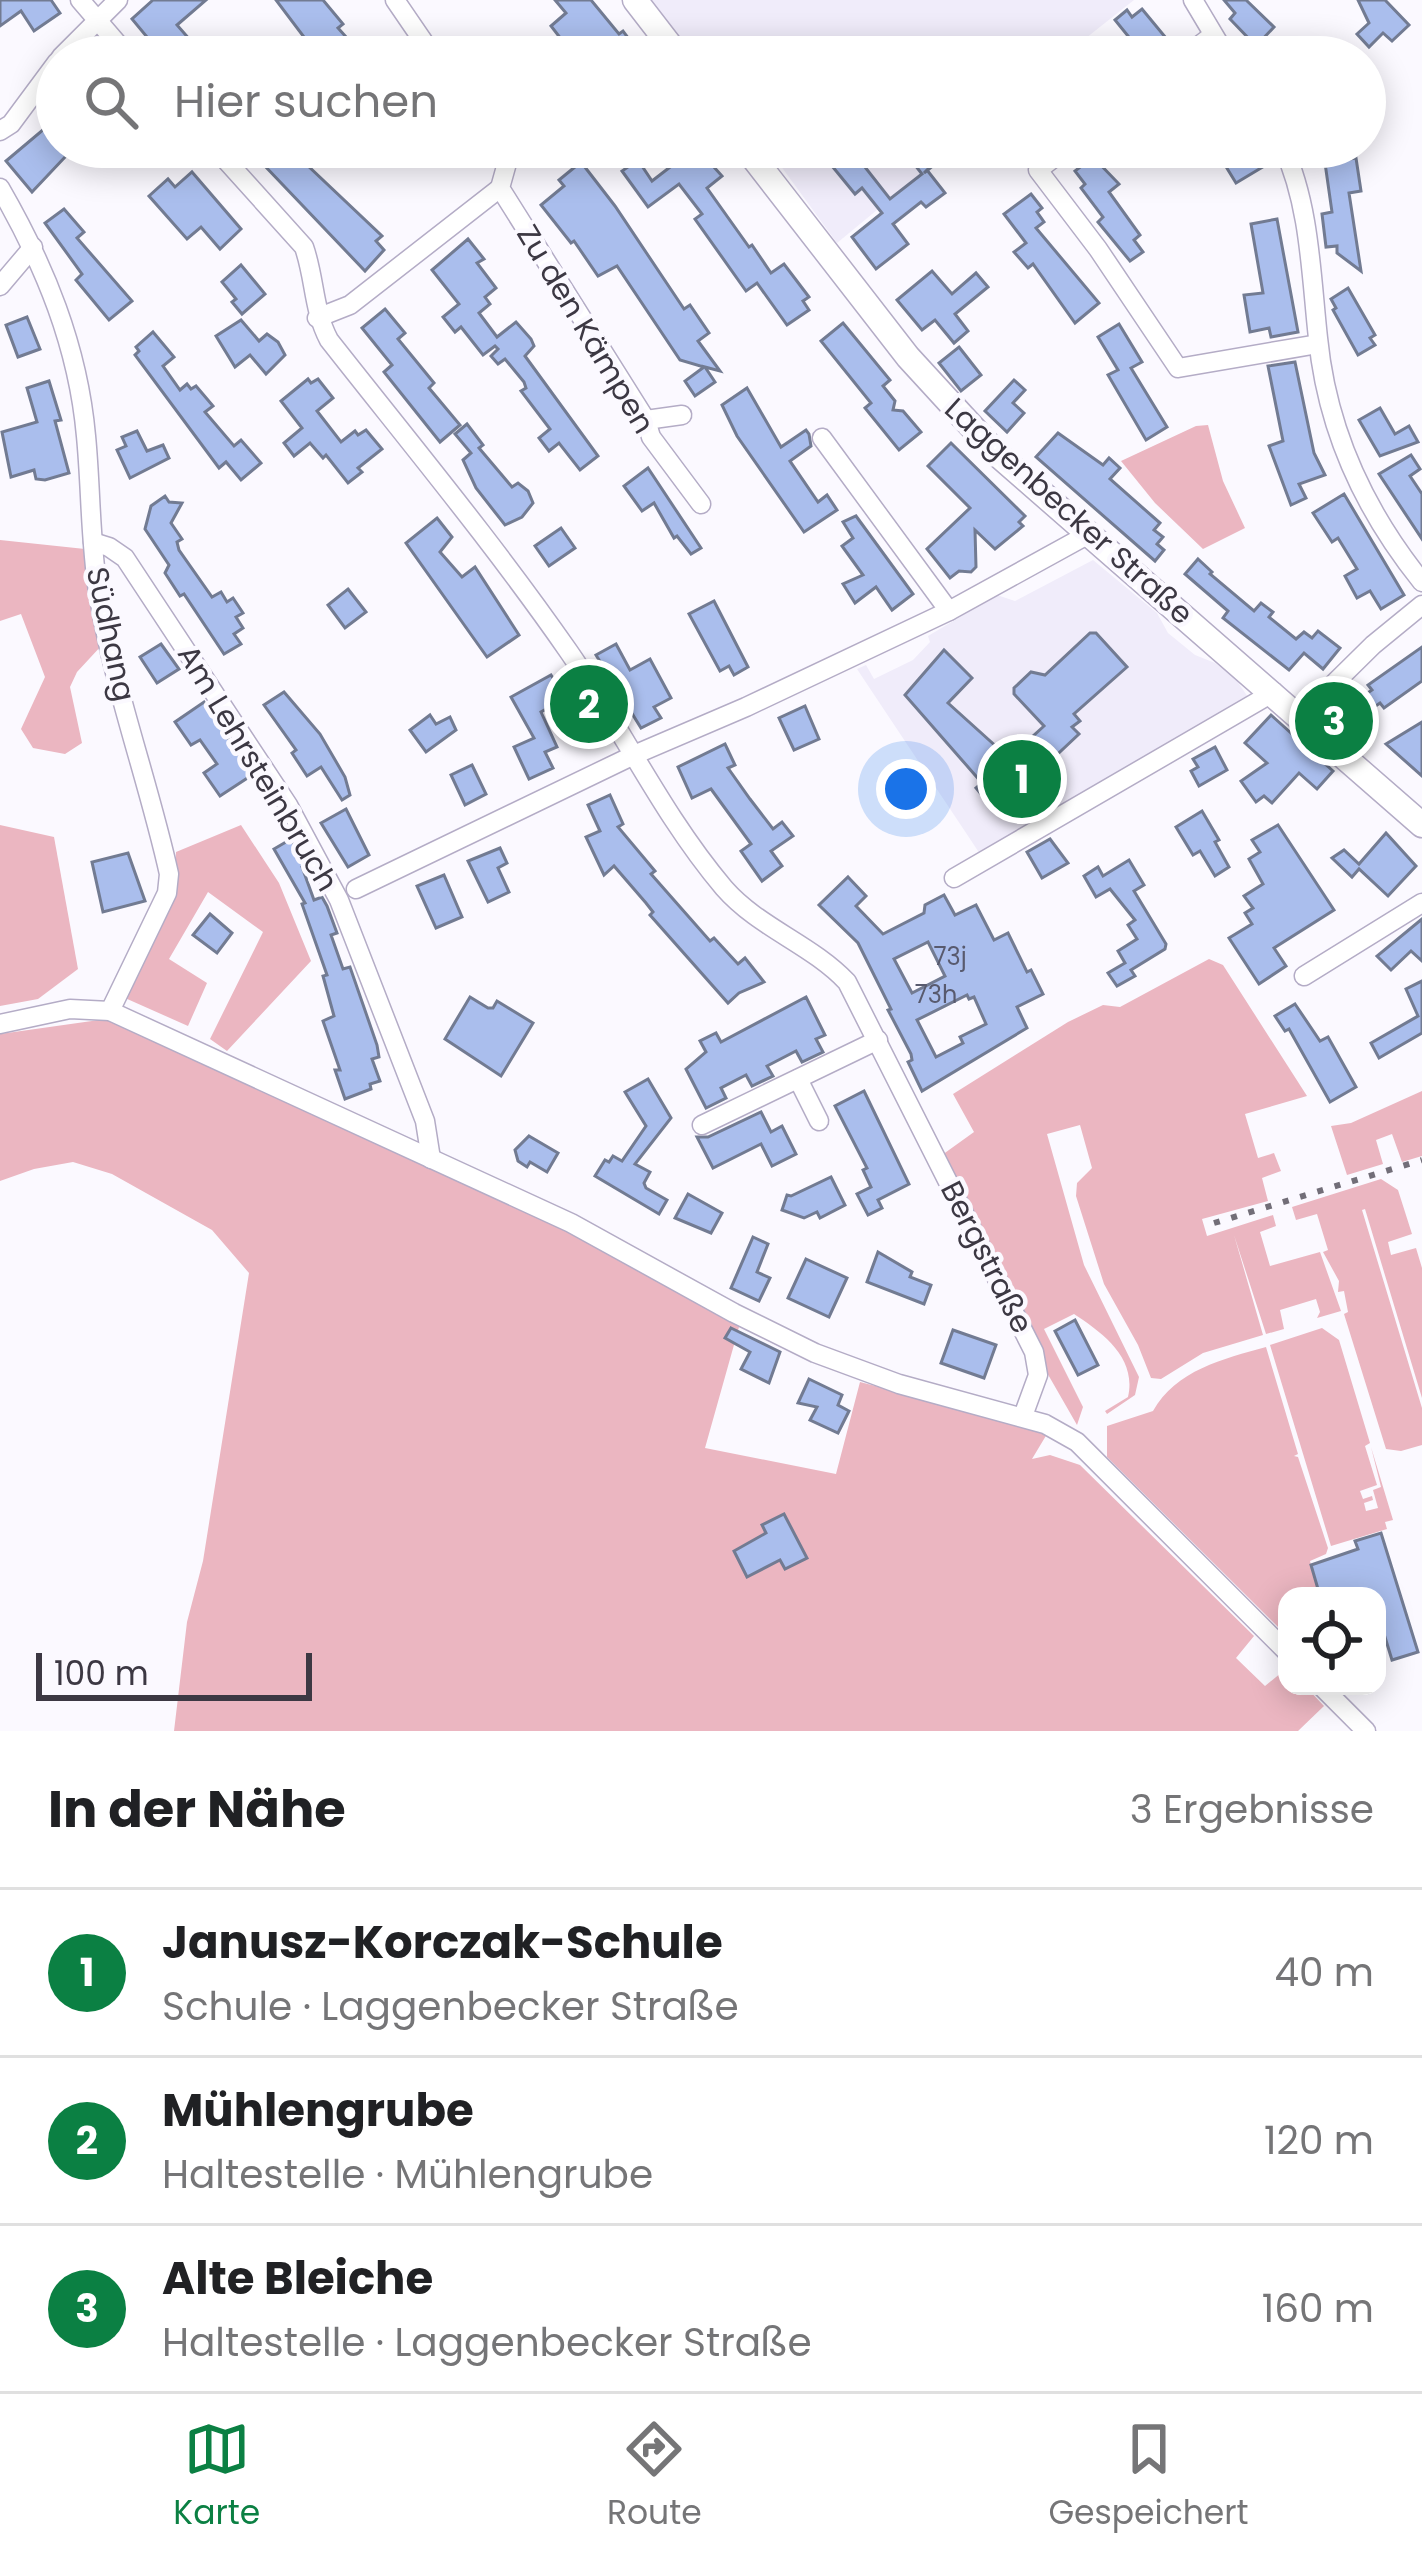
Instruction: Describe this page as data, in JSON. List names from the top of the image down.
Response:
{
  "streets": {
    "street": [
      "Zu den Kämpen",
      "Laggenbecker Straße",
      "Südhang",
      "Am Lehrsteinbruch",
      "Bergstraße"
    ]
  },
  "crossings": [
    ["Südhang", "Am Lehrsteinbruch"]
  ],
  "house_numbers": ["73j", "73h"],
  "scale_bar": "100 m",
  "page": {
    "search": "Hier suchen",
    "pins": ["2", "3", "1"],
    "scale": "100 m",
    "heading": ["In der Nähe", "3 Ergebnisse"],
    "list": [
      {
        "mark": "1",
        "name": "Janusz-Korczak-Schule",
        "note": "Schule · Laggenbecker Straße",
        "value": "40 m"
      },
      {
        "mark": "2",
        "name": "Mühlengrube",
        "note": "Haltestelle · Mühlengrube",
        "value": "120 m"
      },
      {
        "mark": "3",
        "name": "Alte Bleiche",
        "note": "Haltestelle · Laggenbecker Straße",
        "value": "160 m"
      }
    ],
    "nav": ["Karte", "Route", "Gespeichert"]
  }
}
